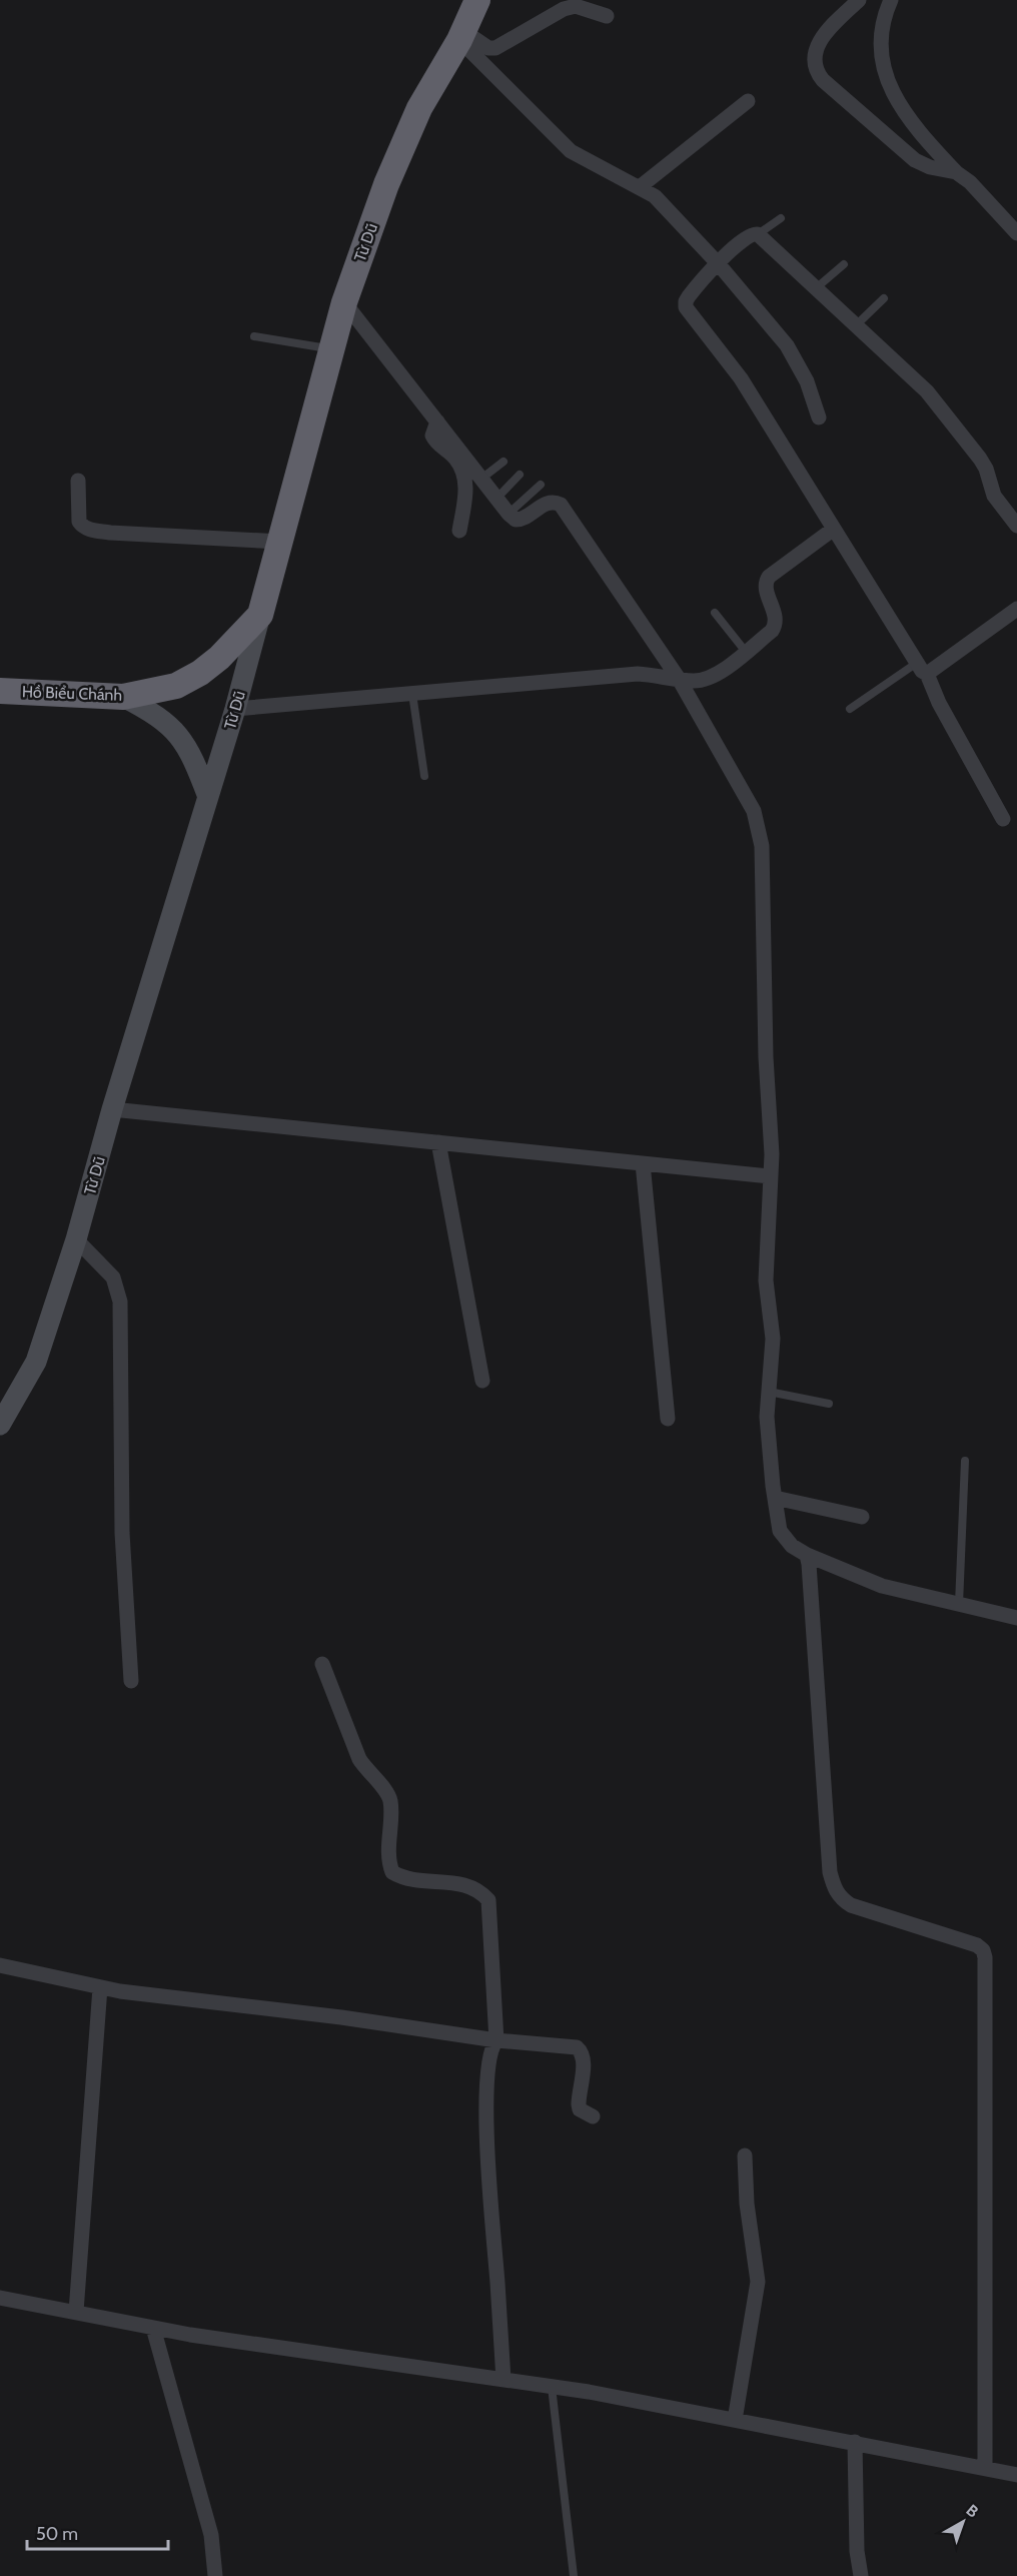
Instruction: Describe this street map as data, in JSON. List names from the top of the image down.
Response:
{
  "streets": {
    "highway": ["Từ Dũ", "Hồ Biểu Chánh"]
  },
  "crossings": [
    ["Từ Dũ", "Hồ Biểu Chánh"]
  ],
  "scale_bar": "50 m",
  "north": "top right"
}
